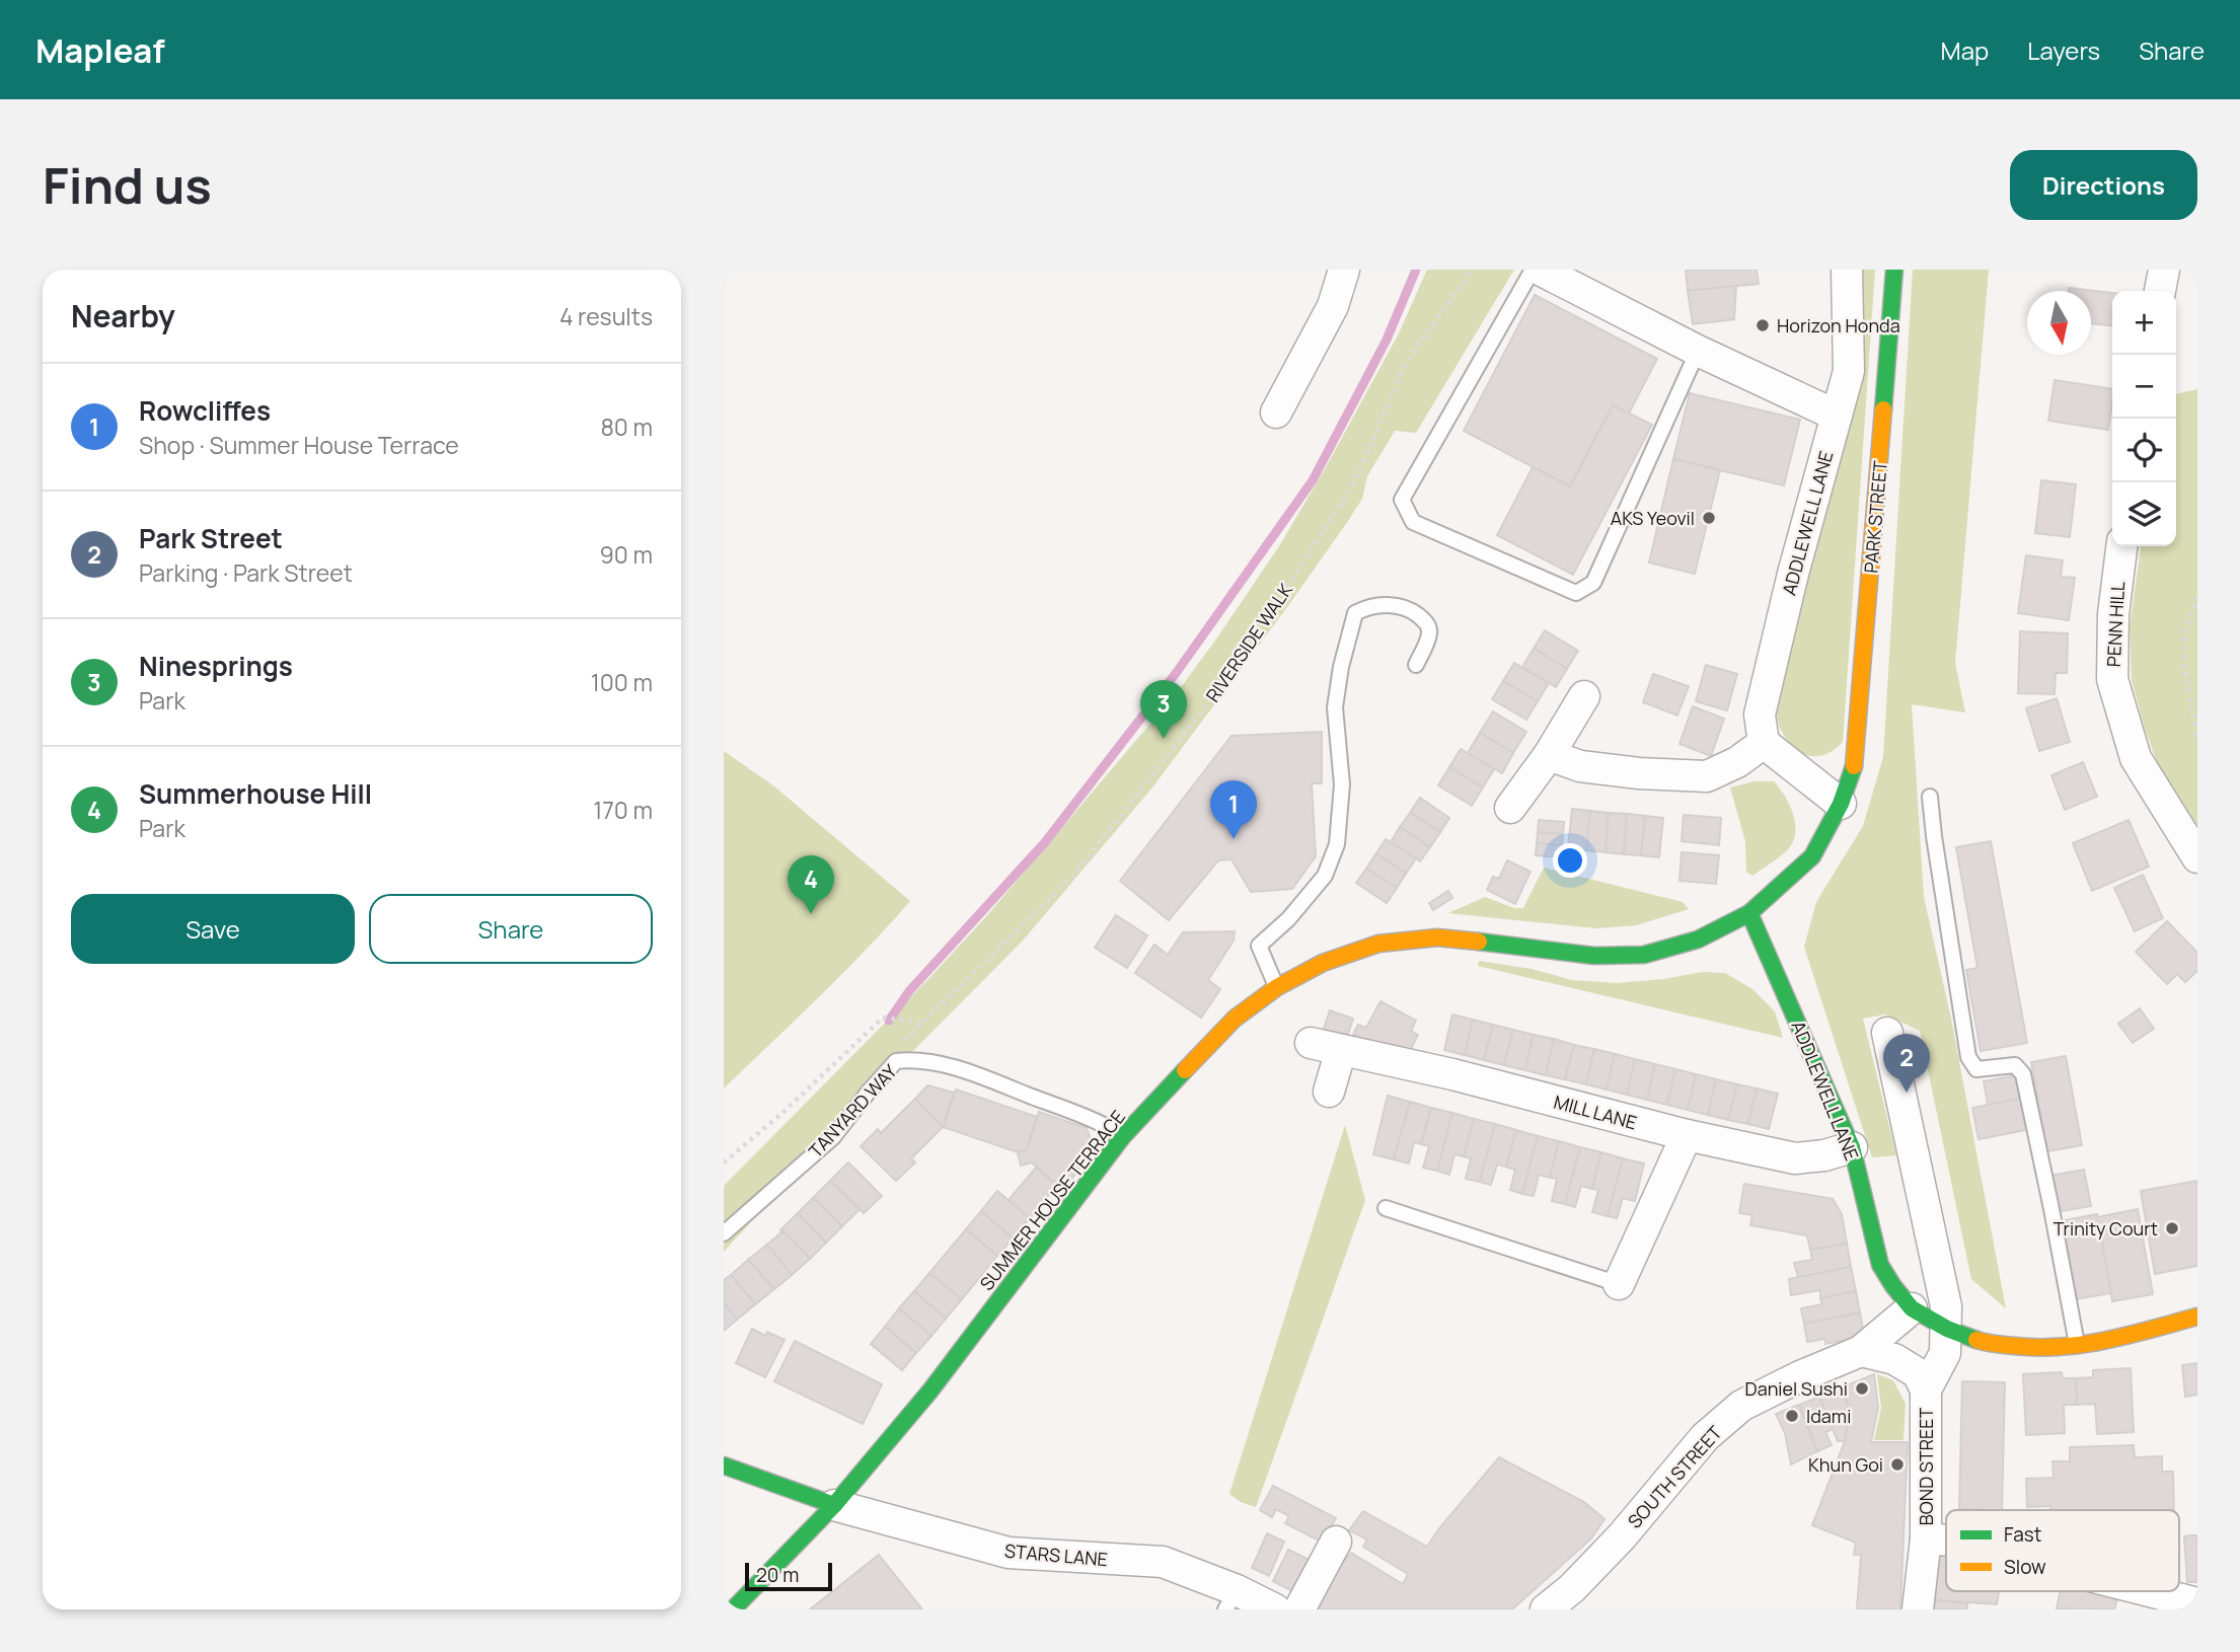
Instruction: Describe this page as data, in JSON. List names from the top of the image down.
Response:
{
  "streets": {
    "street": [
      "PARK STREET",
      "ADDLEWELL LANE",
      "PENN HILL",
      "MILL LANE",
      "SUMMER HOUSE TERRACE",
      "BOND STREET",
      "SOUTH STREET",
      "STARS LANE"
    ],
    "lane": ["TANYARD WAY"],
    "path": ["RIVERSIDE WALK"]
  },
  "crossings": [
    ["PARK STREET", "ADDLEWELL LANE"],
    ["PARK STREET", "SUMMER HOUSE TERRACE"],
    ["ADDLEWELL LANE", "MILL LANE"],
    ["ADDLEWELL LANE", "SUMMER HOUSE TERRACE"],
    ["ADDLEWELL LANE", "BOND STREET"],
    ["ADDLEWELL LANE", "SOUTH STREET"],
    ["TANYARD WAY", "SUMMER HOUSE TERRACE"],
    ["SUMMER HOUSE TERRACE", "STARS LANE"]
  ],
  "places": [
    "Horizon Honda",
    "AKS Yeovil",
    "Trinity Court",
    "Daniel Sushi",
    "Idami",
    "Khun Goi"
  ],
  "legend": ["Fast", "Slow"],
  "scale_bar": "20 m",
  "north": "bottom",
  "page": {
    "header": "Mapleaf",
    "nav": ["Map", "Layers", "Share"],
    "buttons": [
      "Directions",
      ["Save", "Share"]
    ],
    "title": "Find us",
    "heading": ["Nearby", "4 results"],
    "map_buttons": ["+", "−"],
    "list": [
      {
        "mark": "1",
        "name": "Rowcliffes",
        "note": "Shop · Summer House Terrace",
        "value": "80 m"
      },
      {
        "mark": "2",
        "name": "Park Street",
        "note": "Parking · Park Street",
        "value": "90 m"
      },
      {
        "mark": "3",
        "name": "Ninesprings",
        "note": "Park",
        "value": "100 m"
      },
      {
        "mark": "4",
        "name": "Summerhouse Hill",
        "note": "Park",
        "value": "170 m"
      }
    ],
    "pins": [
      "3",
      "1",
      "4",
      "2"
    ],
    "scale": "20 m"
  }
}
